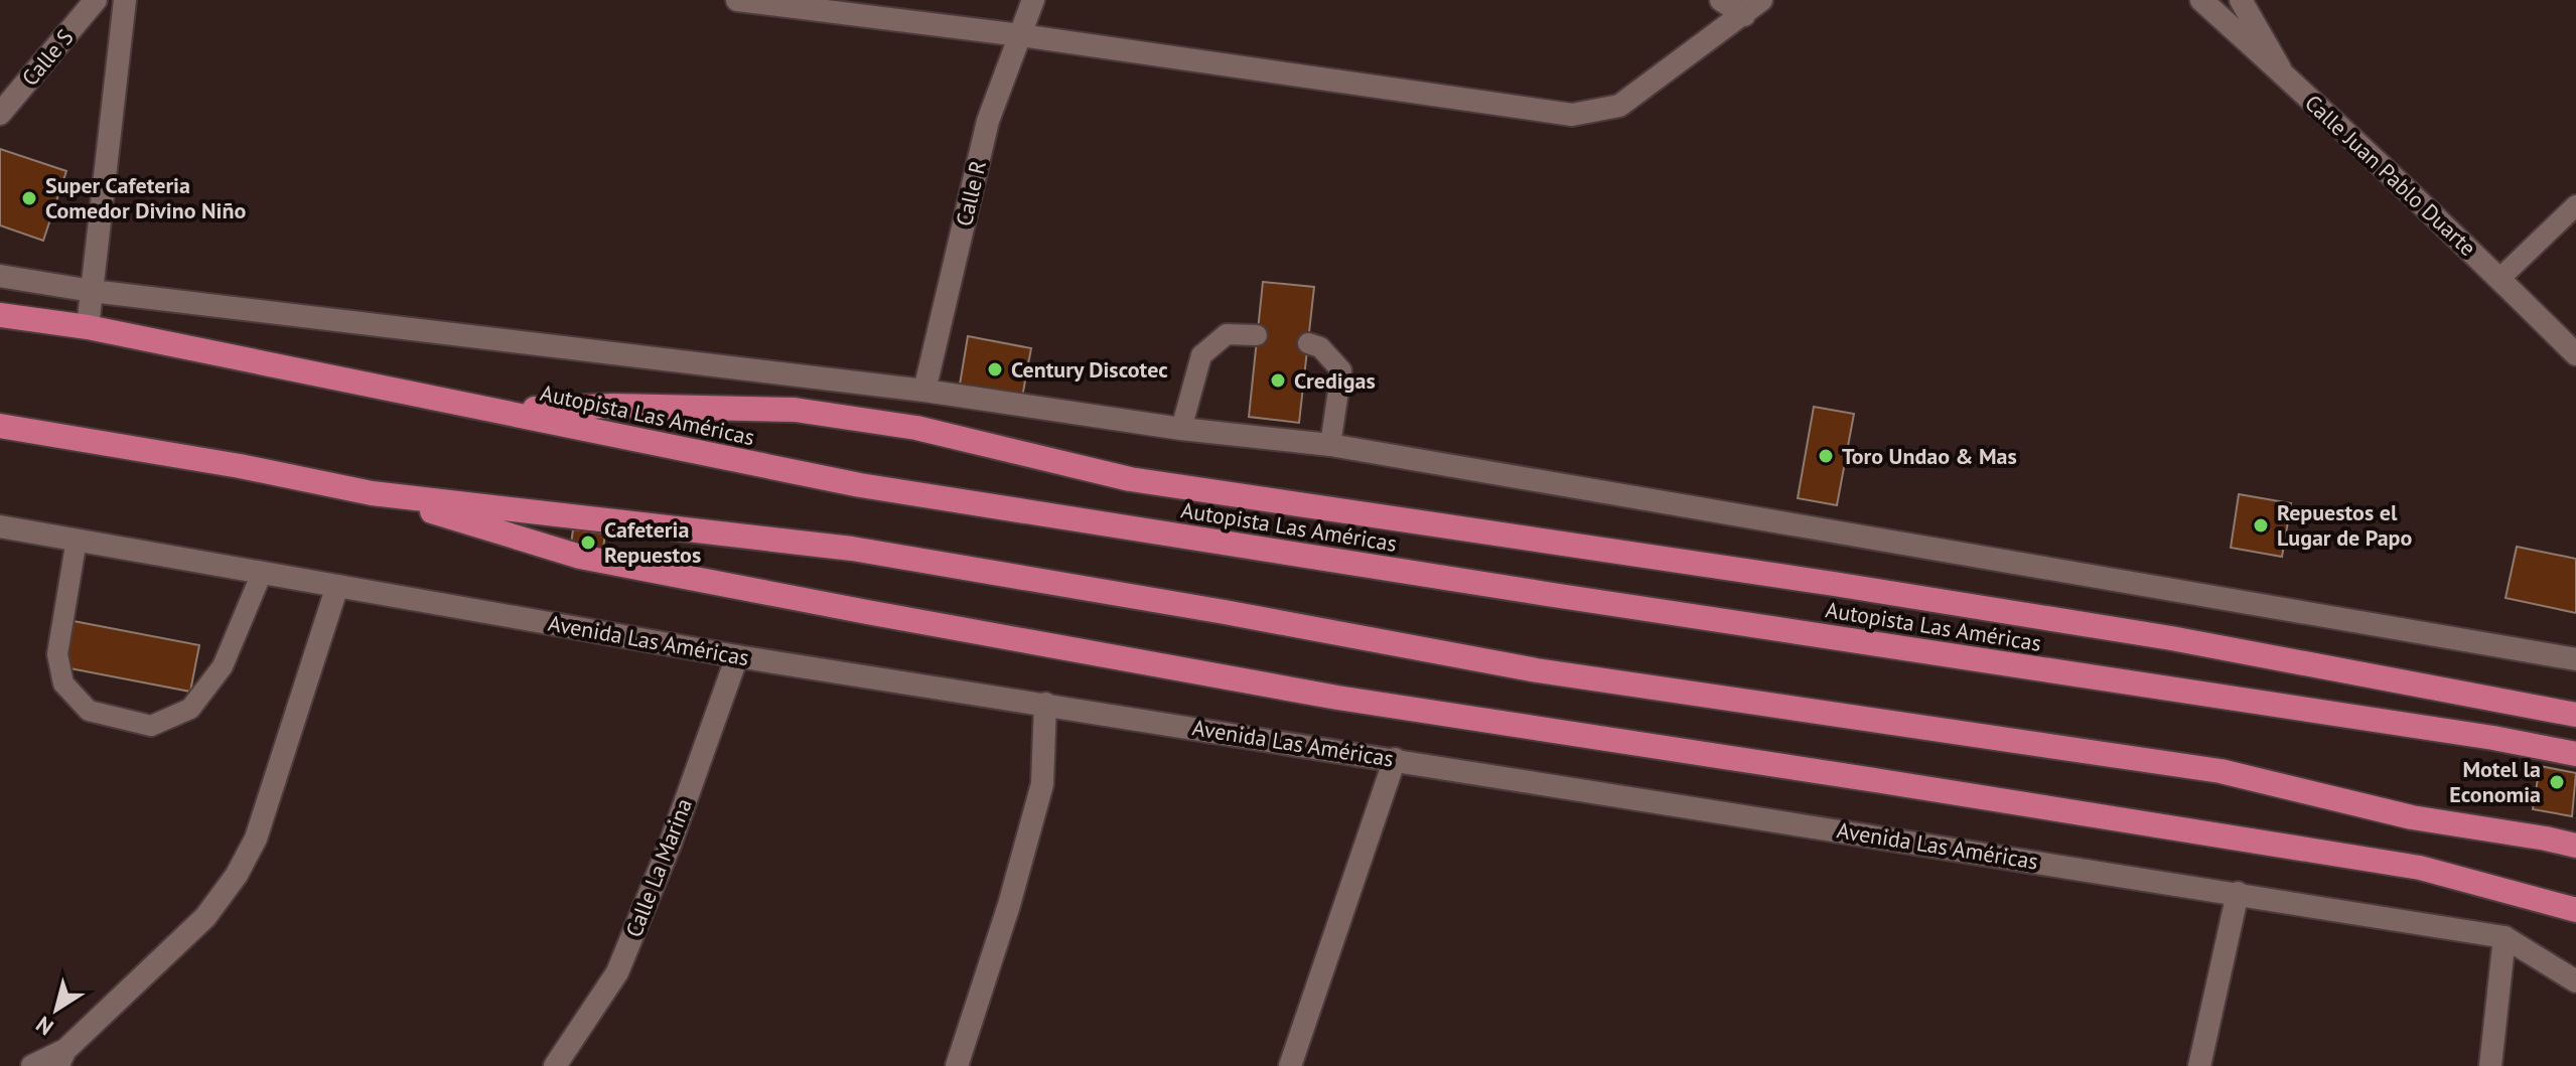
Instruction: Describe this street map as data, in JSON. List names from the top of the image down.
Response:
{
  "streets": {
    "highway": ["Autopista Las Américas"],
    "street": [
      "Calle S",
      "Calle Juan Pablo Duarte",
      "Calle R",
      "Avenida Las Américas",
      "Calle La Marina"
    ]
  },
  "crossings": [
    ["Avenida Las Américas", "Calle La Marina"]
  ],
  "places": [
    "Super Cafeteria Comedor Divino Niño",
    "Century Discotec",
    "Credigas",
    "Toro Undao & Mas",
    "Repuestos el Lugar de Papo",
    "Cafeteria Repuestos",
    "Motel la Economia"
  ],
  "north": "bottom left"
}
